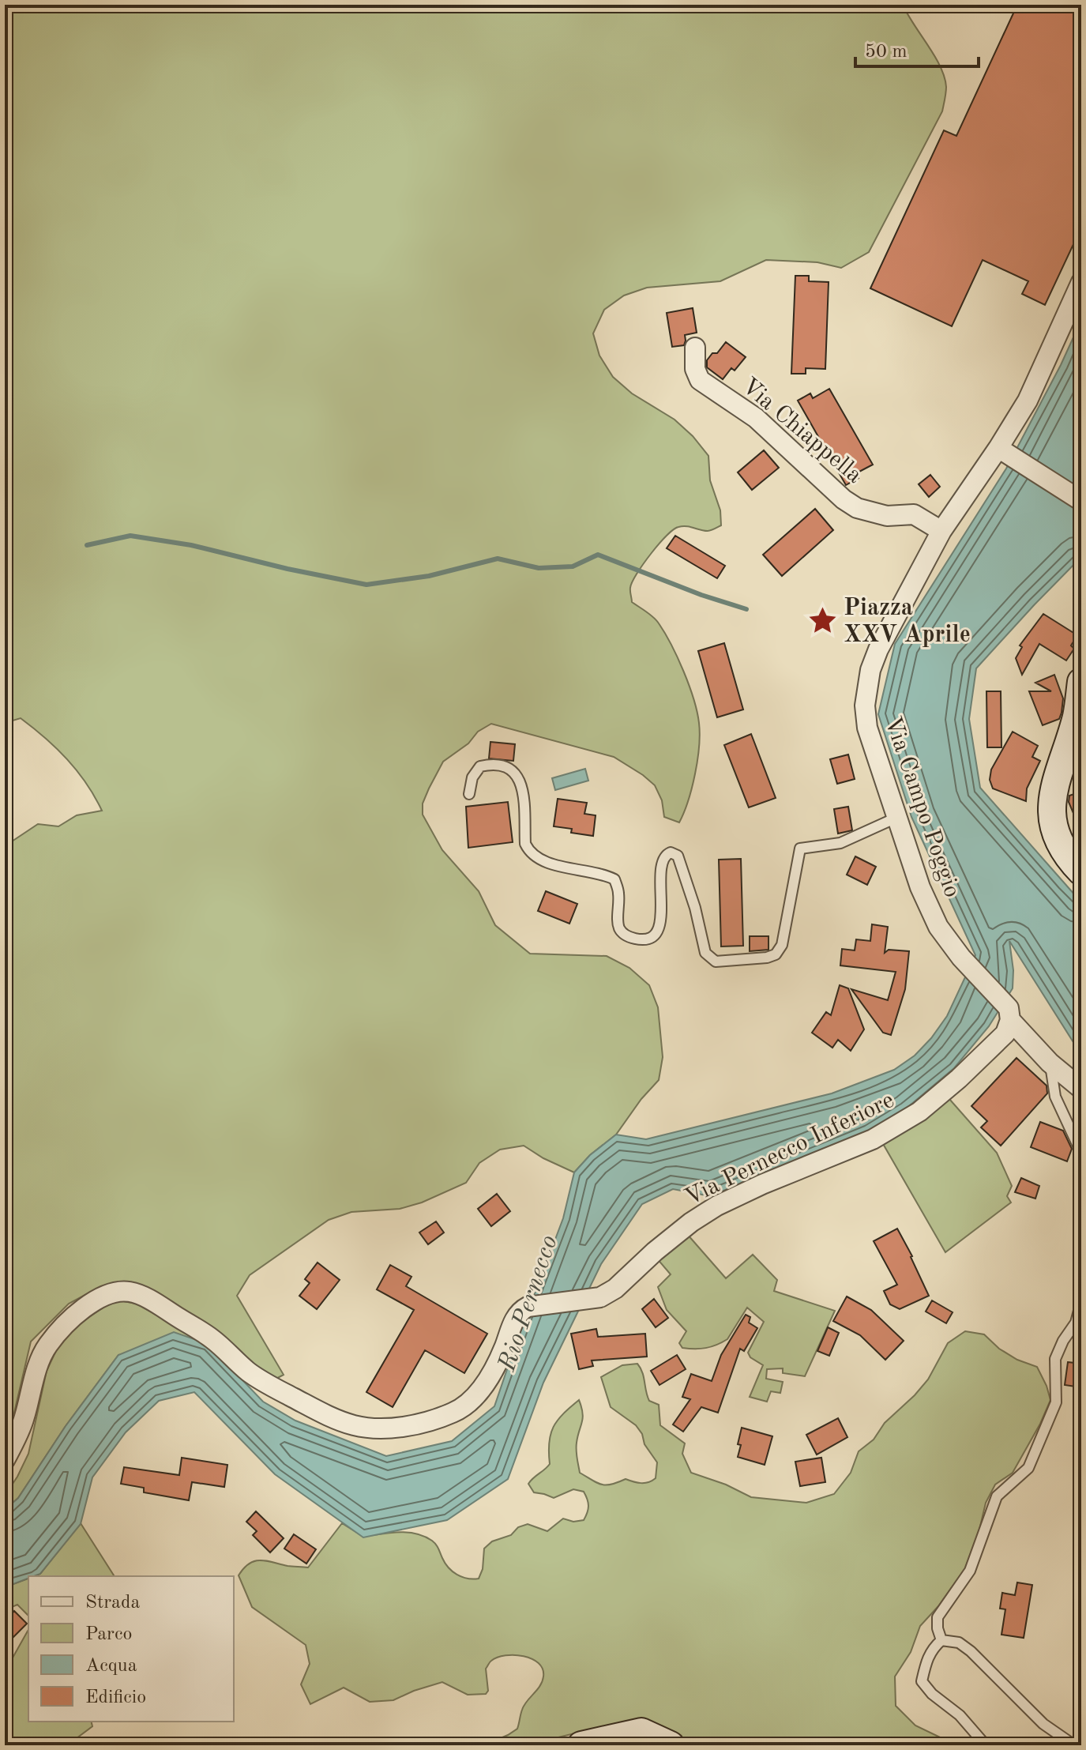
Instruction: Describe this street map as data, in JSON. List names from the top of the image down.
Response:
{
  "streets": {
    "street": ["Via Chiappella", "Via Campo Poggio", "Via Pernecco Inferiore"]
  },
  "crossings": [
    ["Via Chiappella", "Via Campo Poggio"],
    ["Via Campo Poggio", "Via Pernecco Inferiore"]
  ],
  "water": ["Rio Pernecco"],
  "places": {
    "place": ["Piazza XXV Aprile"]
  },
  "legend": [
    "Strada",
    "Parco",
    "Acqua",
    "Edificio"
  ],
  "scale_bar": "50 m"
}
